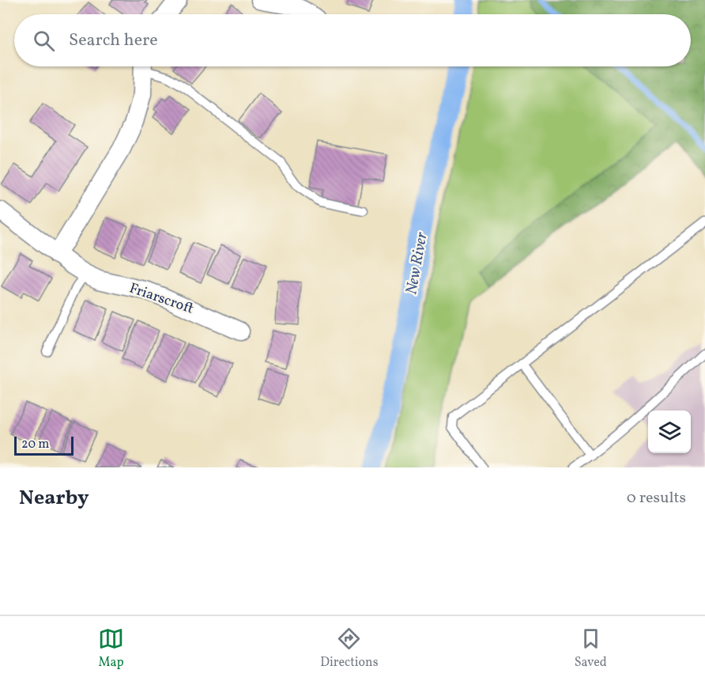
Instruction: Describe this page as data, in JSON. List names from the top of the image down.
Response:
{
  "streets": {
    "street": ["Friarscroft"]
  },
  "water": ["New River"],
  "scale_bar": "20 m",
  "page": {
    "search": "Search here",
    "scale": "20 m",
    "heading": ["Nearby", "0 results"],
    "nav": ["Map", "Directions", "Saved"]
  }
}
